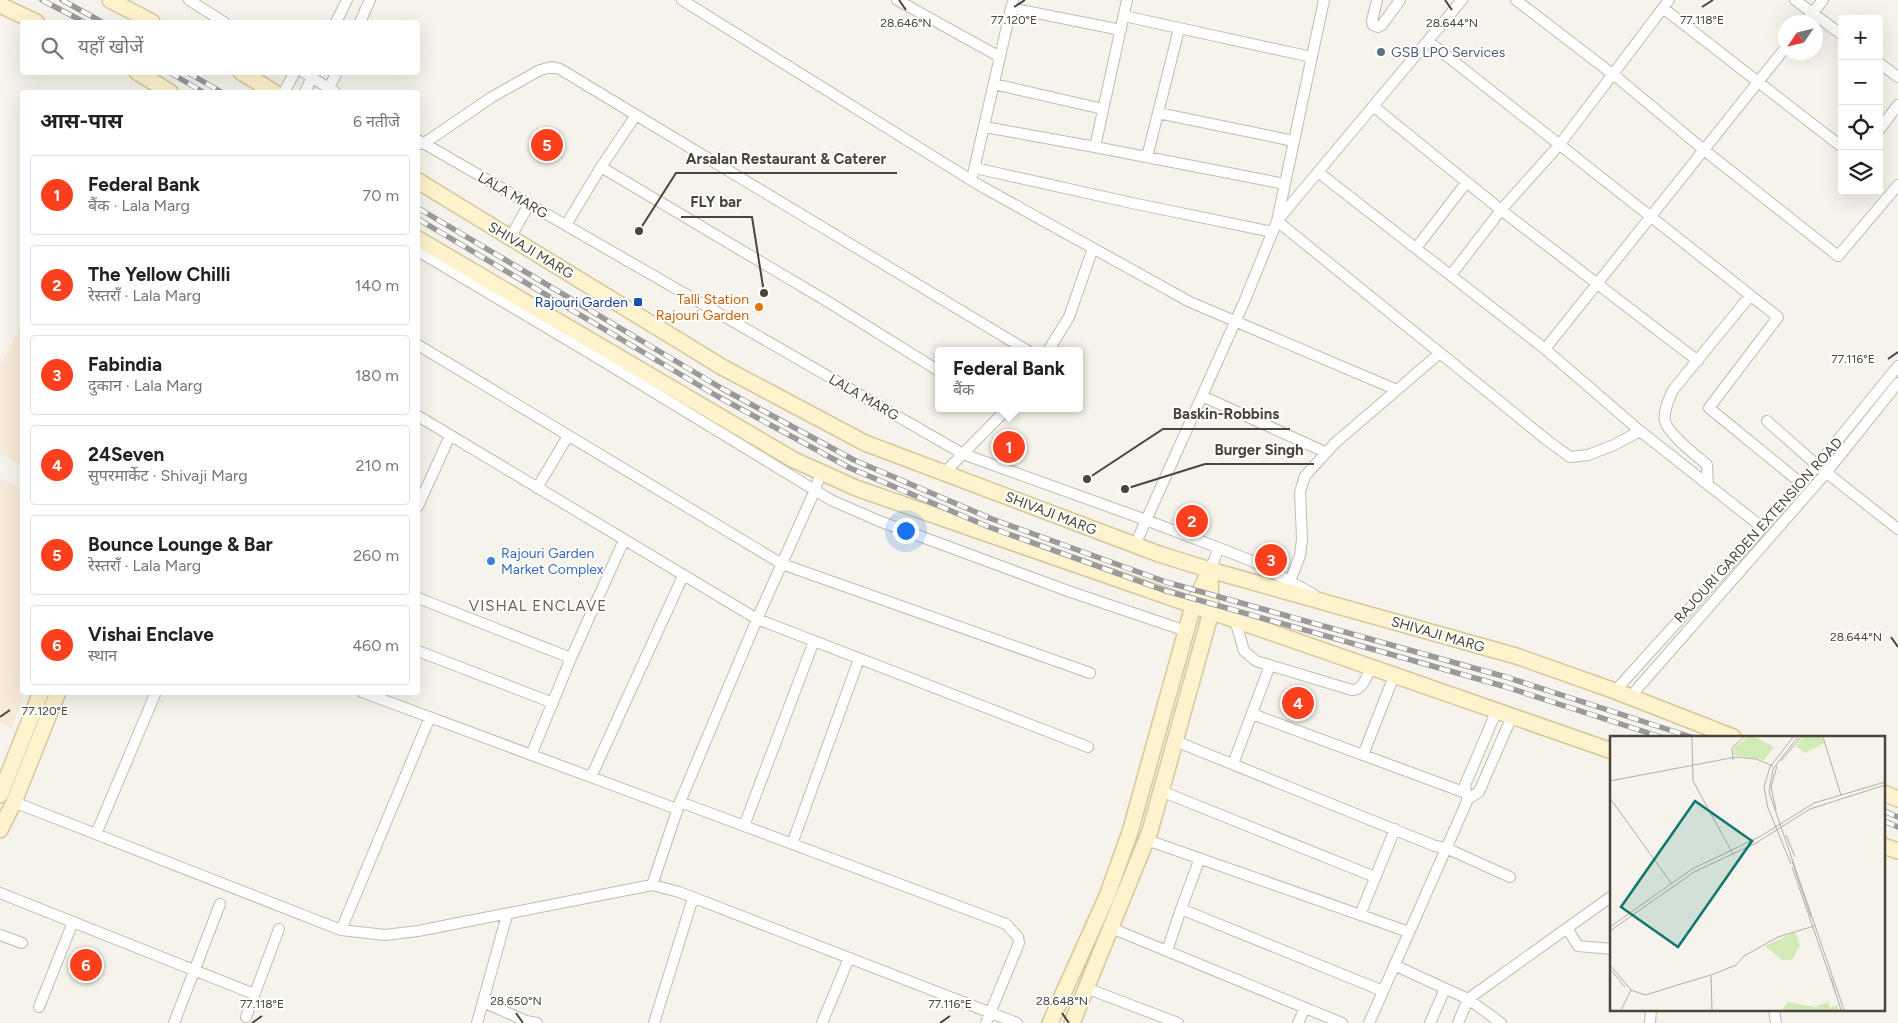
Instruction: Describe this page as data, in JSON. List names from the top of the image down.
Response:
{
  "streets": {
    "main road": ["SHIVAJI MARG"],
    "street": ["LALA MARG", "RAJOURI GARDEN EXTENSION ROAD"]
  },
  "crossings": [
    ["LALA MARG", "SHIVAJI MARG"],
    ["SHIVAJI MARG", "RAJOURI GARDEN EXTENSION ROAD"]
  ],
  "districts": ["VISHAL ENCLAVE"],
  "places": {
    "other": [
      "GSB LPO Services",
      "Arsalan Restaurant & Caterer",
      "FLY bar",
      "Talli Station Rajouri Garden",
      "Baskin-Robbins",
      "Burger Singh",
      "Rajouri Garden Market Complex"
    ],
    "transit": ["Rajouri Garden"]
  },
  "north": "bottom left",
  "page": {
    "map_buttons": ["+", "−"],
    "search": "यहाँ खोजें",
    "heading": ["आस-पास", "6 नतीजे"],
    "pins": [
      "5",
      "1",
      "2",
      "3",
      "4",
      "6"
    ],
    "list": [
      {
        "mark": "1",
        "name": "Federal Bank",
        "note": "बैंक · Lala Marg",
        "value": "70 m"
      },
      {
        "mark": "2",
        "name": "The Yellow Chilli",
        "note": "रेस्तराँ · Lala Marg",
        "value": "140 m"
      },
      {
        "mark": "3",
        "name": "Fabindia",
        "note": "दुकान · Lala Marg",
        "value": "180 m"
      },
      {
        "mark": "4",
        "name": "24Seven",
        "note": "सुपरमार्केट · Shivaji Marg",
        "value": "210 m"
      },
      {
        "mark": "5",
        "name": "Bounce Lounge & Bar",
        "note": "रेस्तराँ · Lala Marg",
        "value": "260 m"
      },
      {
        "mark": "6",
        "name": "Vishai Enclave",
        "note": "स्थान",
        "value": "460 m"
      }
    ],
    "popup": ["Federal Bank", "बैंक"]
  },
  "coordinates": [
    "77.120°E",
    "77.118°E",
    "28.644°N",
    "28.646°N",
    "77.116°E",
    "28.650°N",
    "28.648°N"
  ]
}
